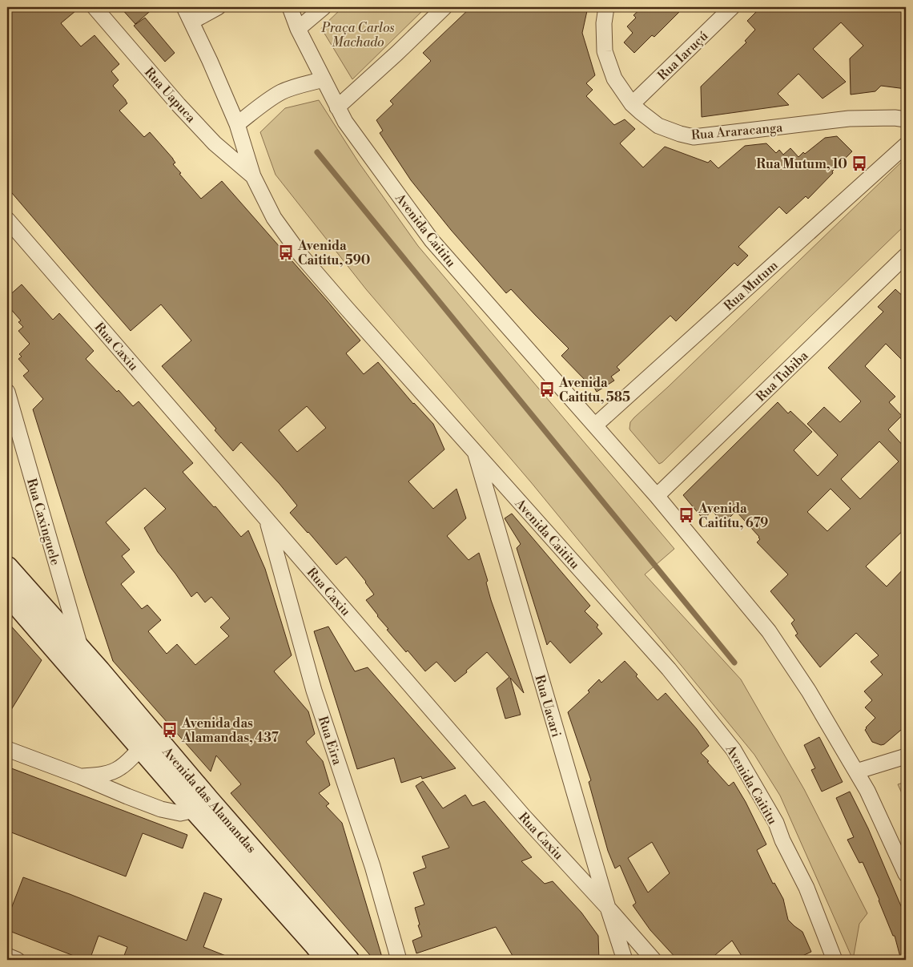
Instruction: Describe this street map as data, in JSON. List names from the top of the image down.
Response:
{
  "streets": {
    "street": [
      "Rua Iaruçú",
      "Rua Uapuca",
      "Rua Araracanga",
      "Avenida Caititu",
      "Rua Mutum",
      "Rua Caxiu",
      "Rua Tubiba",
      "Rua Caxinguele",
      "Rua Uacari",
      "Rua Eira",
      "Avenida das Alamandas"
    ]
  },
  "crossings": [
    ["Rua Iaruçú", "Rua Araracanga"],
    ["Rua Uapuca", "Avenida Caititu"],
    ["Avenida Caititu", "Rua Mutum"],
    ["Avenida Caititu", "Rua Tubiba"],
    ["Avenida Caititu", "Rua Uacari"],
    ["Rua Caxiu", "Rua Uacari"],
    ["Rua Caxiu", "Rua Eira"],
    ["Rua Caxinguele", "Avenida das Alamandas"]
  ],
  "parks": ["Praça Carlos Machado"],
  "places": {
    "bus stop": [
      "Rua Mutum, 10",
      "Avenida Caititu, 590",
      "Avenida Caititu, 585",
      "Avenida Caititu, 679",
      "Avenida das Alamandas, 437"
    ]
  }
}
